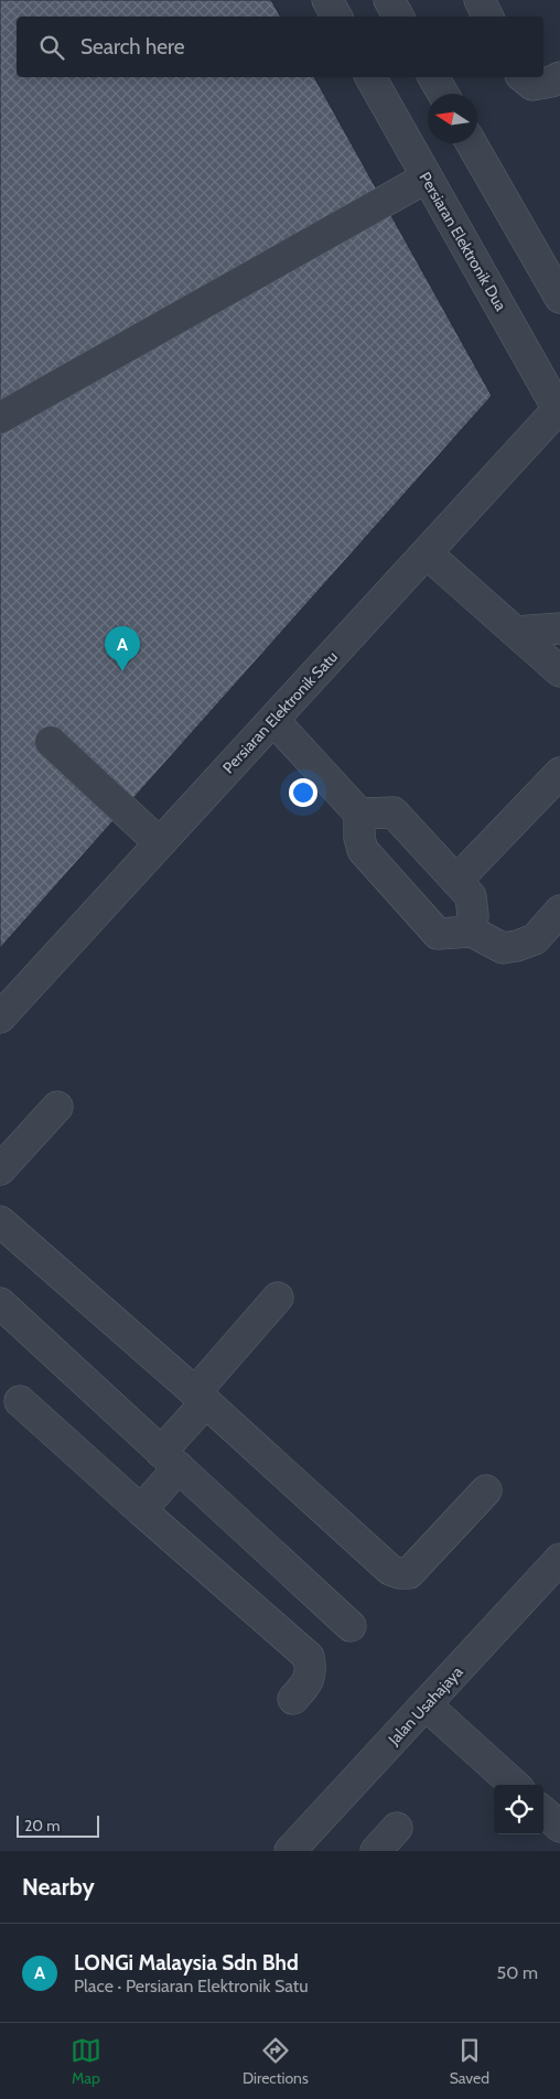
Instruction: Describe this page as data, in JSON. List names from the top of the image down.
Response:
{
  "streets": {
    "street": ["Persiaran Elektronik Dua", "Persiaran Elektronik Satu", "Jalan Usahajaya"]
  },
  "crossings": [
    ["Persiaran Elektronik Dua", "Persiaran Elektronik Satu"]
  ],
  "scale_bar": "20 m",
  "north": "left",
  "page": {
    "search": "Search here",
    "pins": "A",
    "scale": "20 m",
    "heading": "Nearby",
    "list": [
      {
        "mark": "A",
        "name": "LONGi Malaysia Sdn Bhd",
        "note": "Place · Persiaran Elektronik Satu",
        "value": "50 m"
      }
    ],
    "nav": ["Map", "Directions", "Saved"]
  }
}
